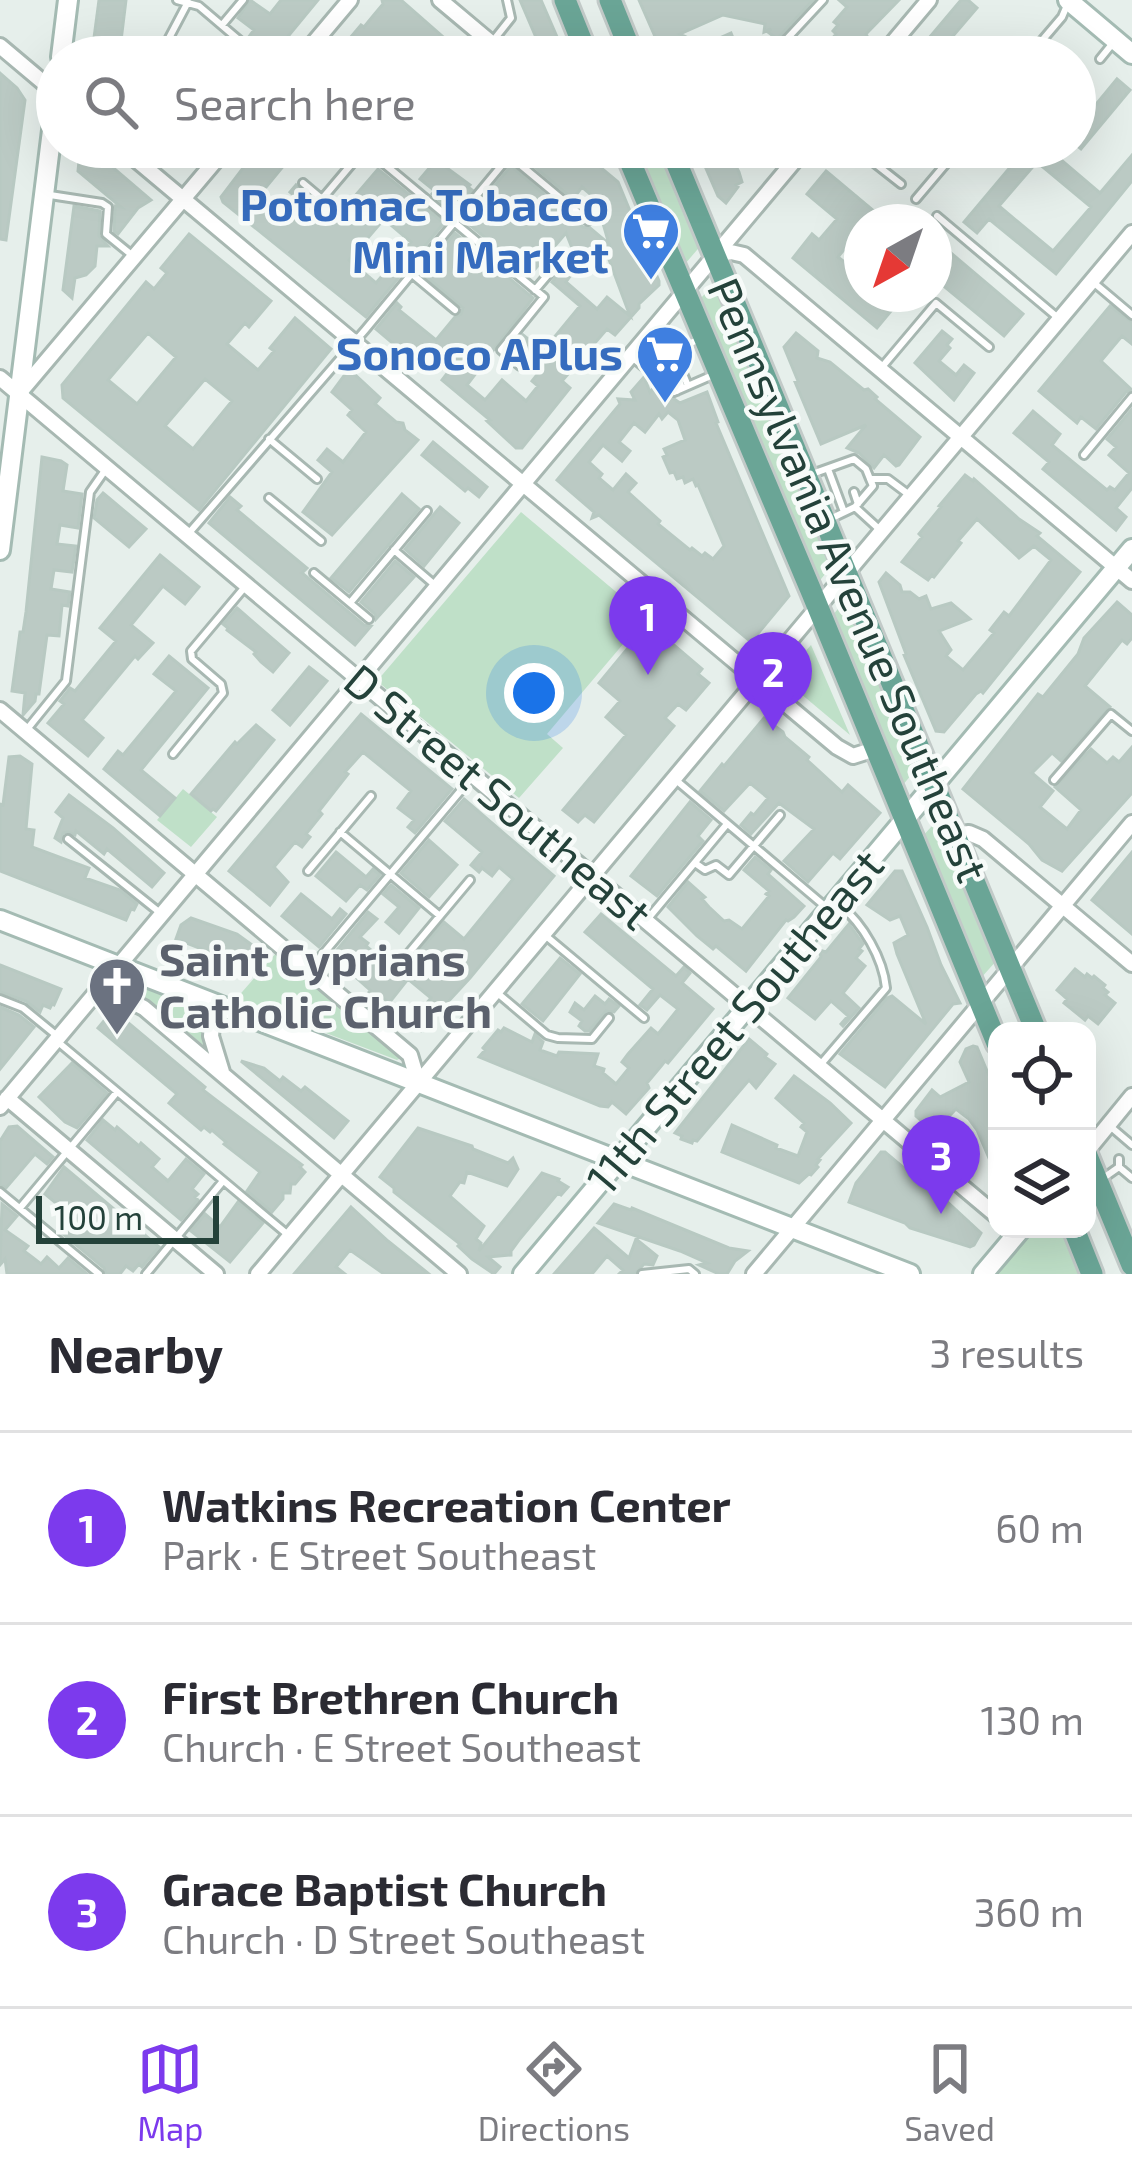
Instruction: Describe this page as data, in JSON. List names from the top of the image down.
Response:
{
  "streets": {
    "main road": ["Pennsylvania Avenue Southeast"],
    "street": ["D Street Southeast", "11th Street Southeast"]
  },
  "crossings": [
    ["Pennsylvania Avenue Southeast", "11th Street Southeast"],
    ["D Street Southeast", "11th Street Southeast"]
  ],
  "places": {
    "supermarket": ["Potomac Tobacco Mini Market", "Sonoco APlus"],
    "church": ["Saint Cyprians Catholic Church"]
  },
  "scale_bar": "100 m",
  "north": "bottom left",
  "page": {
    "search": "Search here",
    "pins": ["1", "2", "3"],
    "scale": "100 m",
    "heading": ["Nearby", "3 results"],
    "list": [
      {
        "mark": "1",
        "name": "Watkins Recreation Center",
        "note": "Park · E Street Southeast",
        "value": "60 m"
      },
      {
        "mark": "2",
        "name": "First Brethren Church",
        "note": "Church · E Street Southeast",
        "value": "130 m"
      },
      {
        "mark": "3",
        "name": "Grace Baptist Church",
        "note": "Church · D Street Southeast",
        "value": "360 m"
      }
    ],
    "nav": ["Map", "Directions", "Saved"]
  }
}
